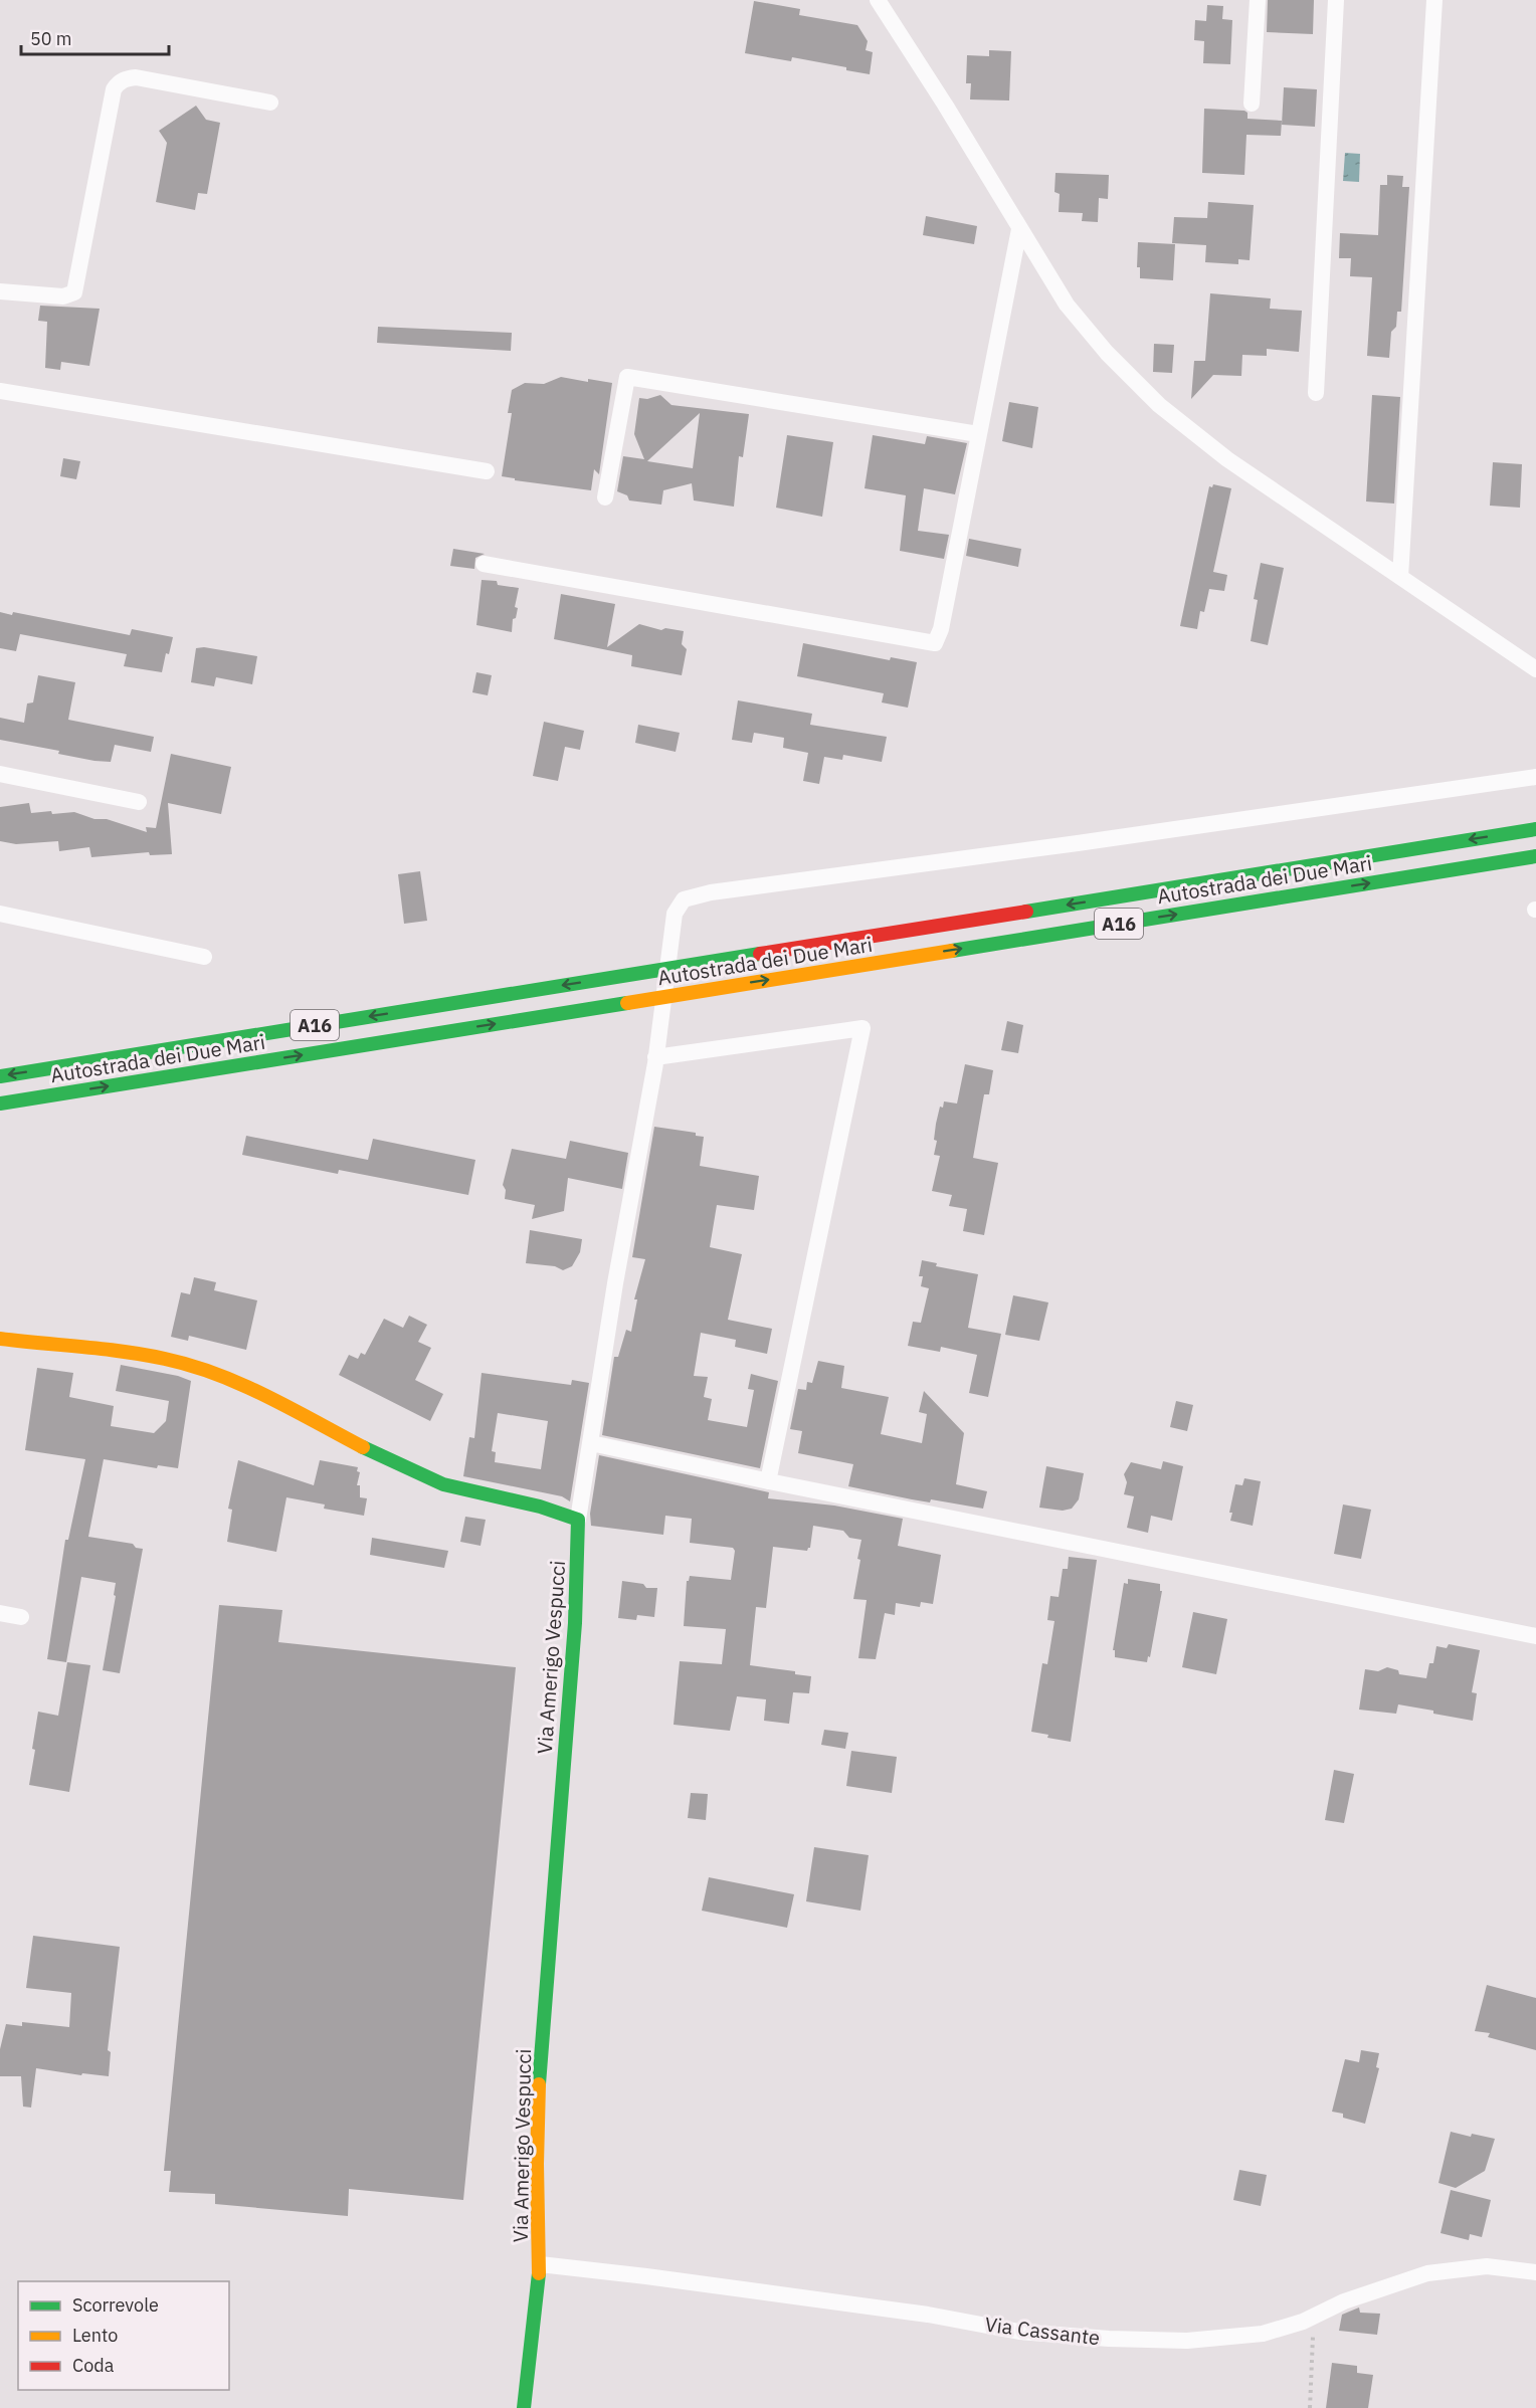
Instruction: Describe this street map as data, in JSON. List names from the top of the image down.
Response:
{
  "streets": {
    "main road": ["Autostrada dei Due Mari", "A16", "Via Amerigo Vespucci"],
    "street": ["Via Cassante"]
  },
  "crossings": [
    ["Via Amerigo Vespucci", "Via Cassante"]
  ],
  "legend": ["Scorrevole", "Lento", "Coda"],
  "scale_bar": "50 m"
}
